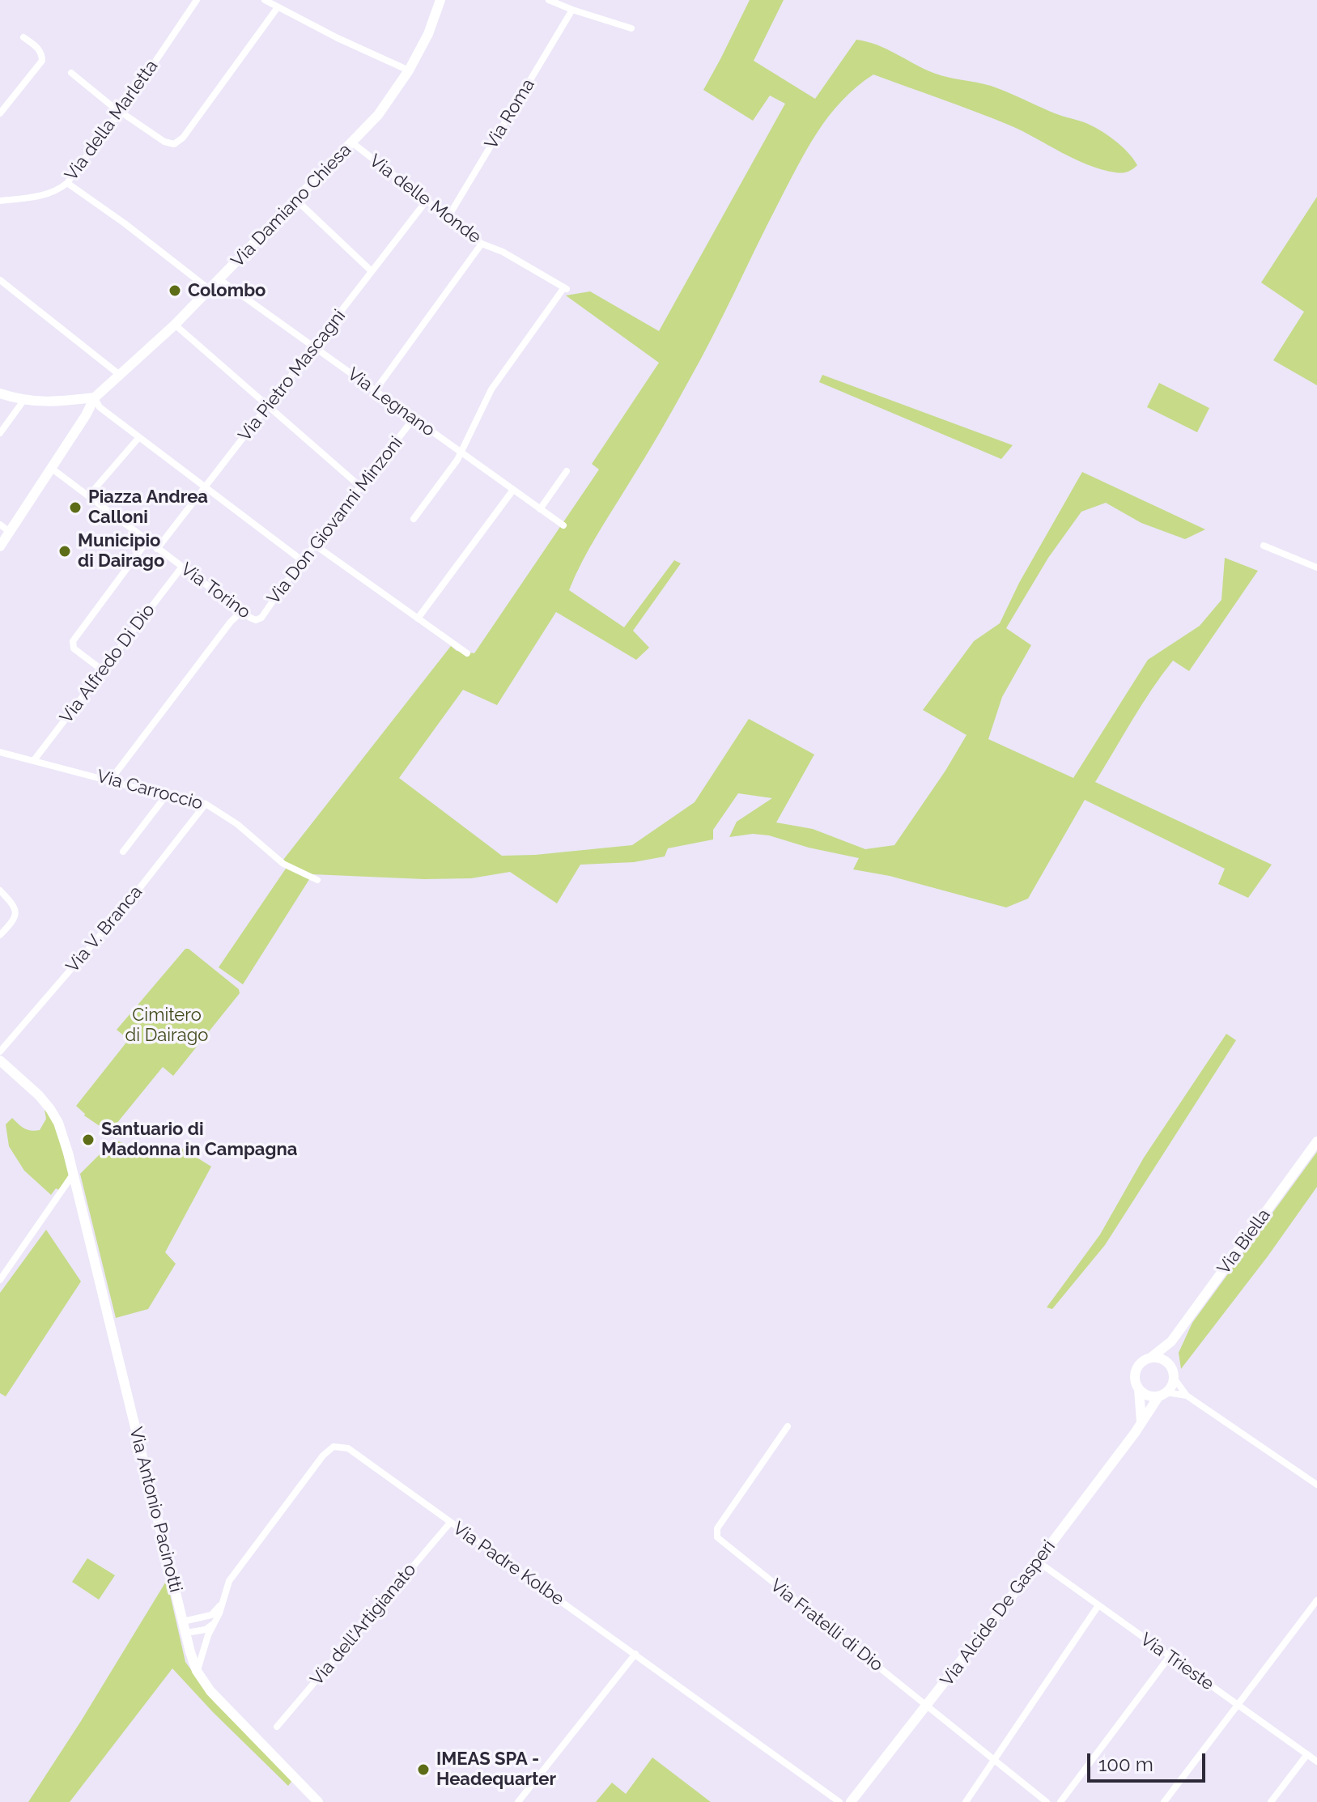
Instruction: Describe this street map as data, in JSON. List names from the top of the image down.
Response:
{
  "streets": {
    "street": [
      "Via Roma",
      "Via della Marletta",
      "Via delle Monde",
      "Via Damiano Chiesa",
      "Via Pietro Mascagni",
      "Via Legnano",
      "Via Don Giovanni Minzoni",
      "Via Torino",
      "Via Alfredo Di Dio",
      "Via Carroccio",
      "Via V. Branca",
      "Via Biella",
      "Via Antonio Pacinotti",
      "Via Padre Kolbe",
      "Via Alcide De Gasperi",
      "Via dell'Artigianato",
      "Via Fratelli di Dio",
      "Via Trieste"
    ]
  },
  "crossings": [
    ["Via Roma", "Via delle Monde"],
    ["Via delle Monde", "Via Damiano Chiesa"],
    ["Via delle Monde", "Via Pietro Mascagni"],
    ["Via delle Monde", "Via Legnano"],
    ["Via Damiano Chiesa", "Via Legnano"],
    ["Via Damiano Chiesa", "Via Torino"],
    ["Via Pietro Mascagni", "Via Legnano"],
    ["Via Pietro Mascagni", "Via Torino"],
    ["Via Legnano", "Via Don Giovanni Minzoni"],
    ["Via Don Giovanni Minzoni", "Via Torino"],
    ["Via Torino", "Via Alfredo Di Dio"],
    ["Via Alfredo Di Dio", "Via Carroccio"],
    ["Via Carroccio", "Via V. Branca"],
    ["Via Biella", "Via Alcide De Gasperi"],
    ["Via Antonio Pacinotti", "Via Padre Kolbe"],
    ["Via Padre Kolbe", "Via dell'Artigianato"],
    ["Via Alcide De Gasperi", "Via Fratelli di Dio"],
    ["Via Alcide De Gasperi", "Via Trieste"]
  ],
  "parks": ["Cimitero di Dairago"],
  "places": [
    "Colombo",
    "Piazza Andrea Calloni",
    "Municipio di Dairago",
    "Santuario di Madonna in Campagna",
    "IMEAS SPA - Headequarter"
  ],
  "scale_bar": "100 m"
}
